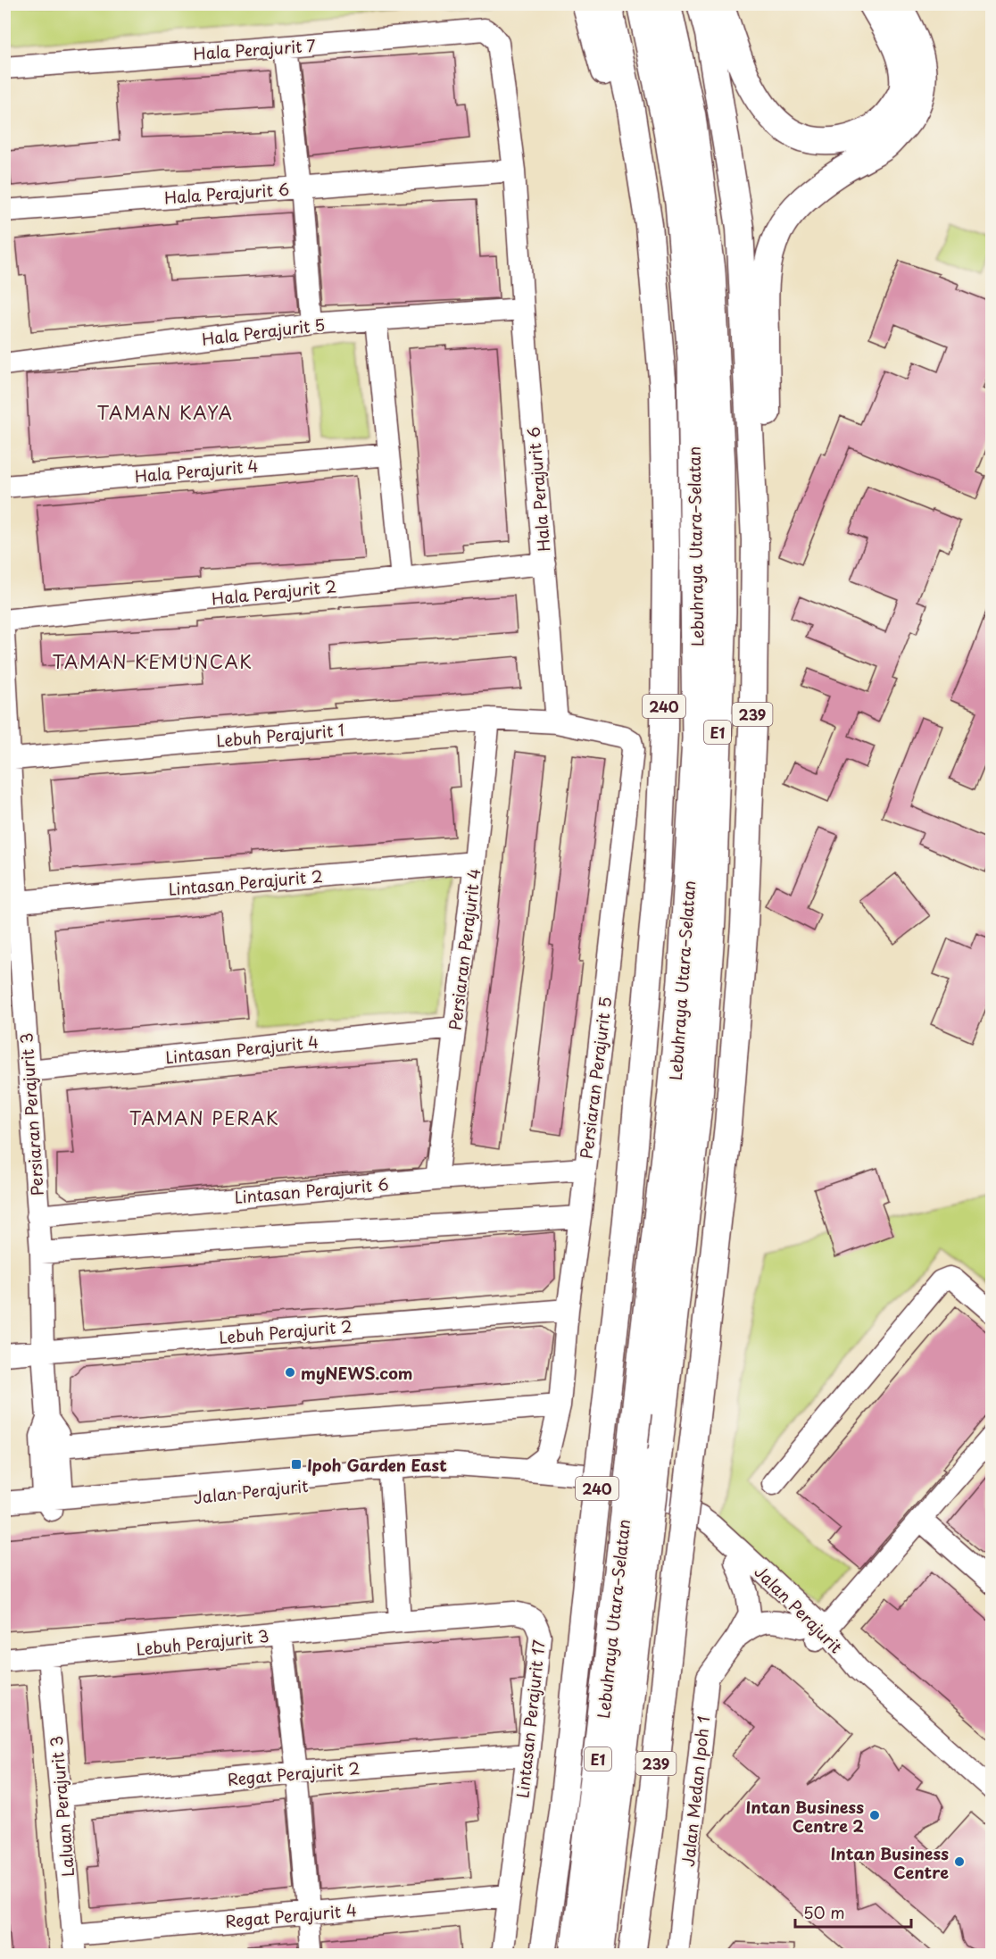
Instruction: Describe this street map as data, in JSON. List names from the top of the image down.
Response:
{
  "streets": {
    "highway": ["Lebuhraya Utara–Selatan", "E1"],
    "main road": ["240", "239"],
    "street": [
      "Hala Perajurit 7",
      "Hala Perajurit 6",
      "Hala Perajurit 5",
      "Hala Perajurit 4",
      "Hala Perajurit 2",
      "Lebuh Perajurit 1",
      "Lintasan Perajurit 2",
      "Persiaran Perajurit 4",
      "Lintasan Perajurit 4",
      "Persiaran Perajurit 5",
      "Persiaran Perajurit 3",
      "Lintasan Perajurit 6",
      "Lebuh Perajurit 2",
      "Jalan Perajurit",
      "Lebuh Perajurit 3",
      "Lintasan Perajurit 17",
      "Regat Perajurit 2",
      "Jalan Medan Ipoh 1",
      "Laluan Perajurit 3",
      "Regat Perajurit 4"
    ]
  },
  "crossings": [
    ["Hala Perajurit 7", "Hala Perajurit 6"],
    ["Hala Perajurit 6", "Hala Perajurit 5"],
    ["Hala Perajurit 6", "Hala Perajurit 2"],
    ["Hala Perajurit 6", "Lebuh Perajurit 1"],
    ["Hala Perajurit 6", "Persiaran Perajurit 5"],
    ["Lebuh Perajurit 1", "Persiaran Perajurit 4"],
    ["Lebuh Perajurit 1", "Persiaran Perajurit 5"],
    ["Lebuh Perajurit 1", "Persiaran Perajurit 3"],
    ["Lintasan Perajurit 2", "Persiaran Perajurit 4"],
    ["Lintasan Perajurit 2", "Persiaran Perajurit 3"],
    ["Persiaran Perajurit 4", "Lintasan Perajurit 4"],
    ["Persiaran Perajurit 4", "Lintasan Perajurit 6"],
    ["Lintasan Perajurit 4", "Persiaran Perajurit 3"],
    ["Persiaran Perajurit 5", "Lintasan Perajurit 6"],
    ["Persiaran Perajurit 5", "Lebuh Perajurit 2"],
    ["Persiaran Perajurit 5", "Jalan Perajurit"],
    ["Persiaran Perajurit 3", "Lintasan Perajurit 6"],
    ["Persiaran Perajurit 3", "Lebuh Perajurit 2"],
    ["Persiaran Perajurit 3", "Jalan Perajurit"],
    ["Jalan Perajurit", "Jalan Medan Ipoh 1"],
    ["Lebuh Perajurit 3", "Lintasan Perajurit 17"],
    ["Lebuh Perajurit 3", "Laluan Perajurit 3"],
    ["Lintasan Perajurit 17", "Regat Perajurit 2"],
    ["Lintasan Perajurit 17", "Regat Perajurit 4"],
    ["Regat Perajurit 2", "Laluan Perajurit 3"],
    ["Laluan Perajurit 3", "Regat Perajurit 4"]
  ],
  "districts": ["TAMAN KAYA", "TAMAN KEMUNCAK", "TAMAN PERAK"],
  "places": {
    "other": ["myNEWS.com", "Intan Business Centre 2", "Intan Business Centre"],
    "transit": ["Ipoh Garden East"]
  },
  "scale_bar": "50 m"
}
